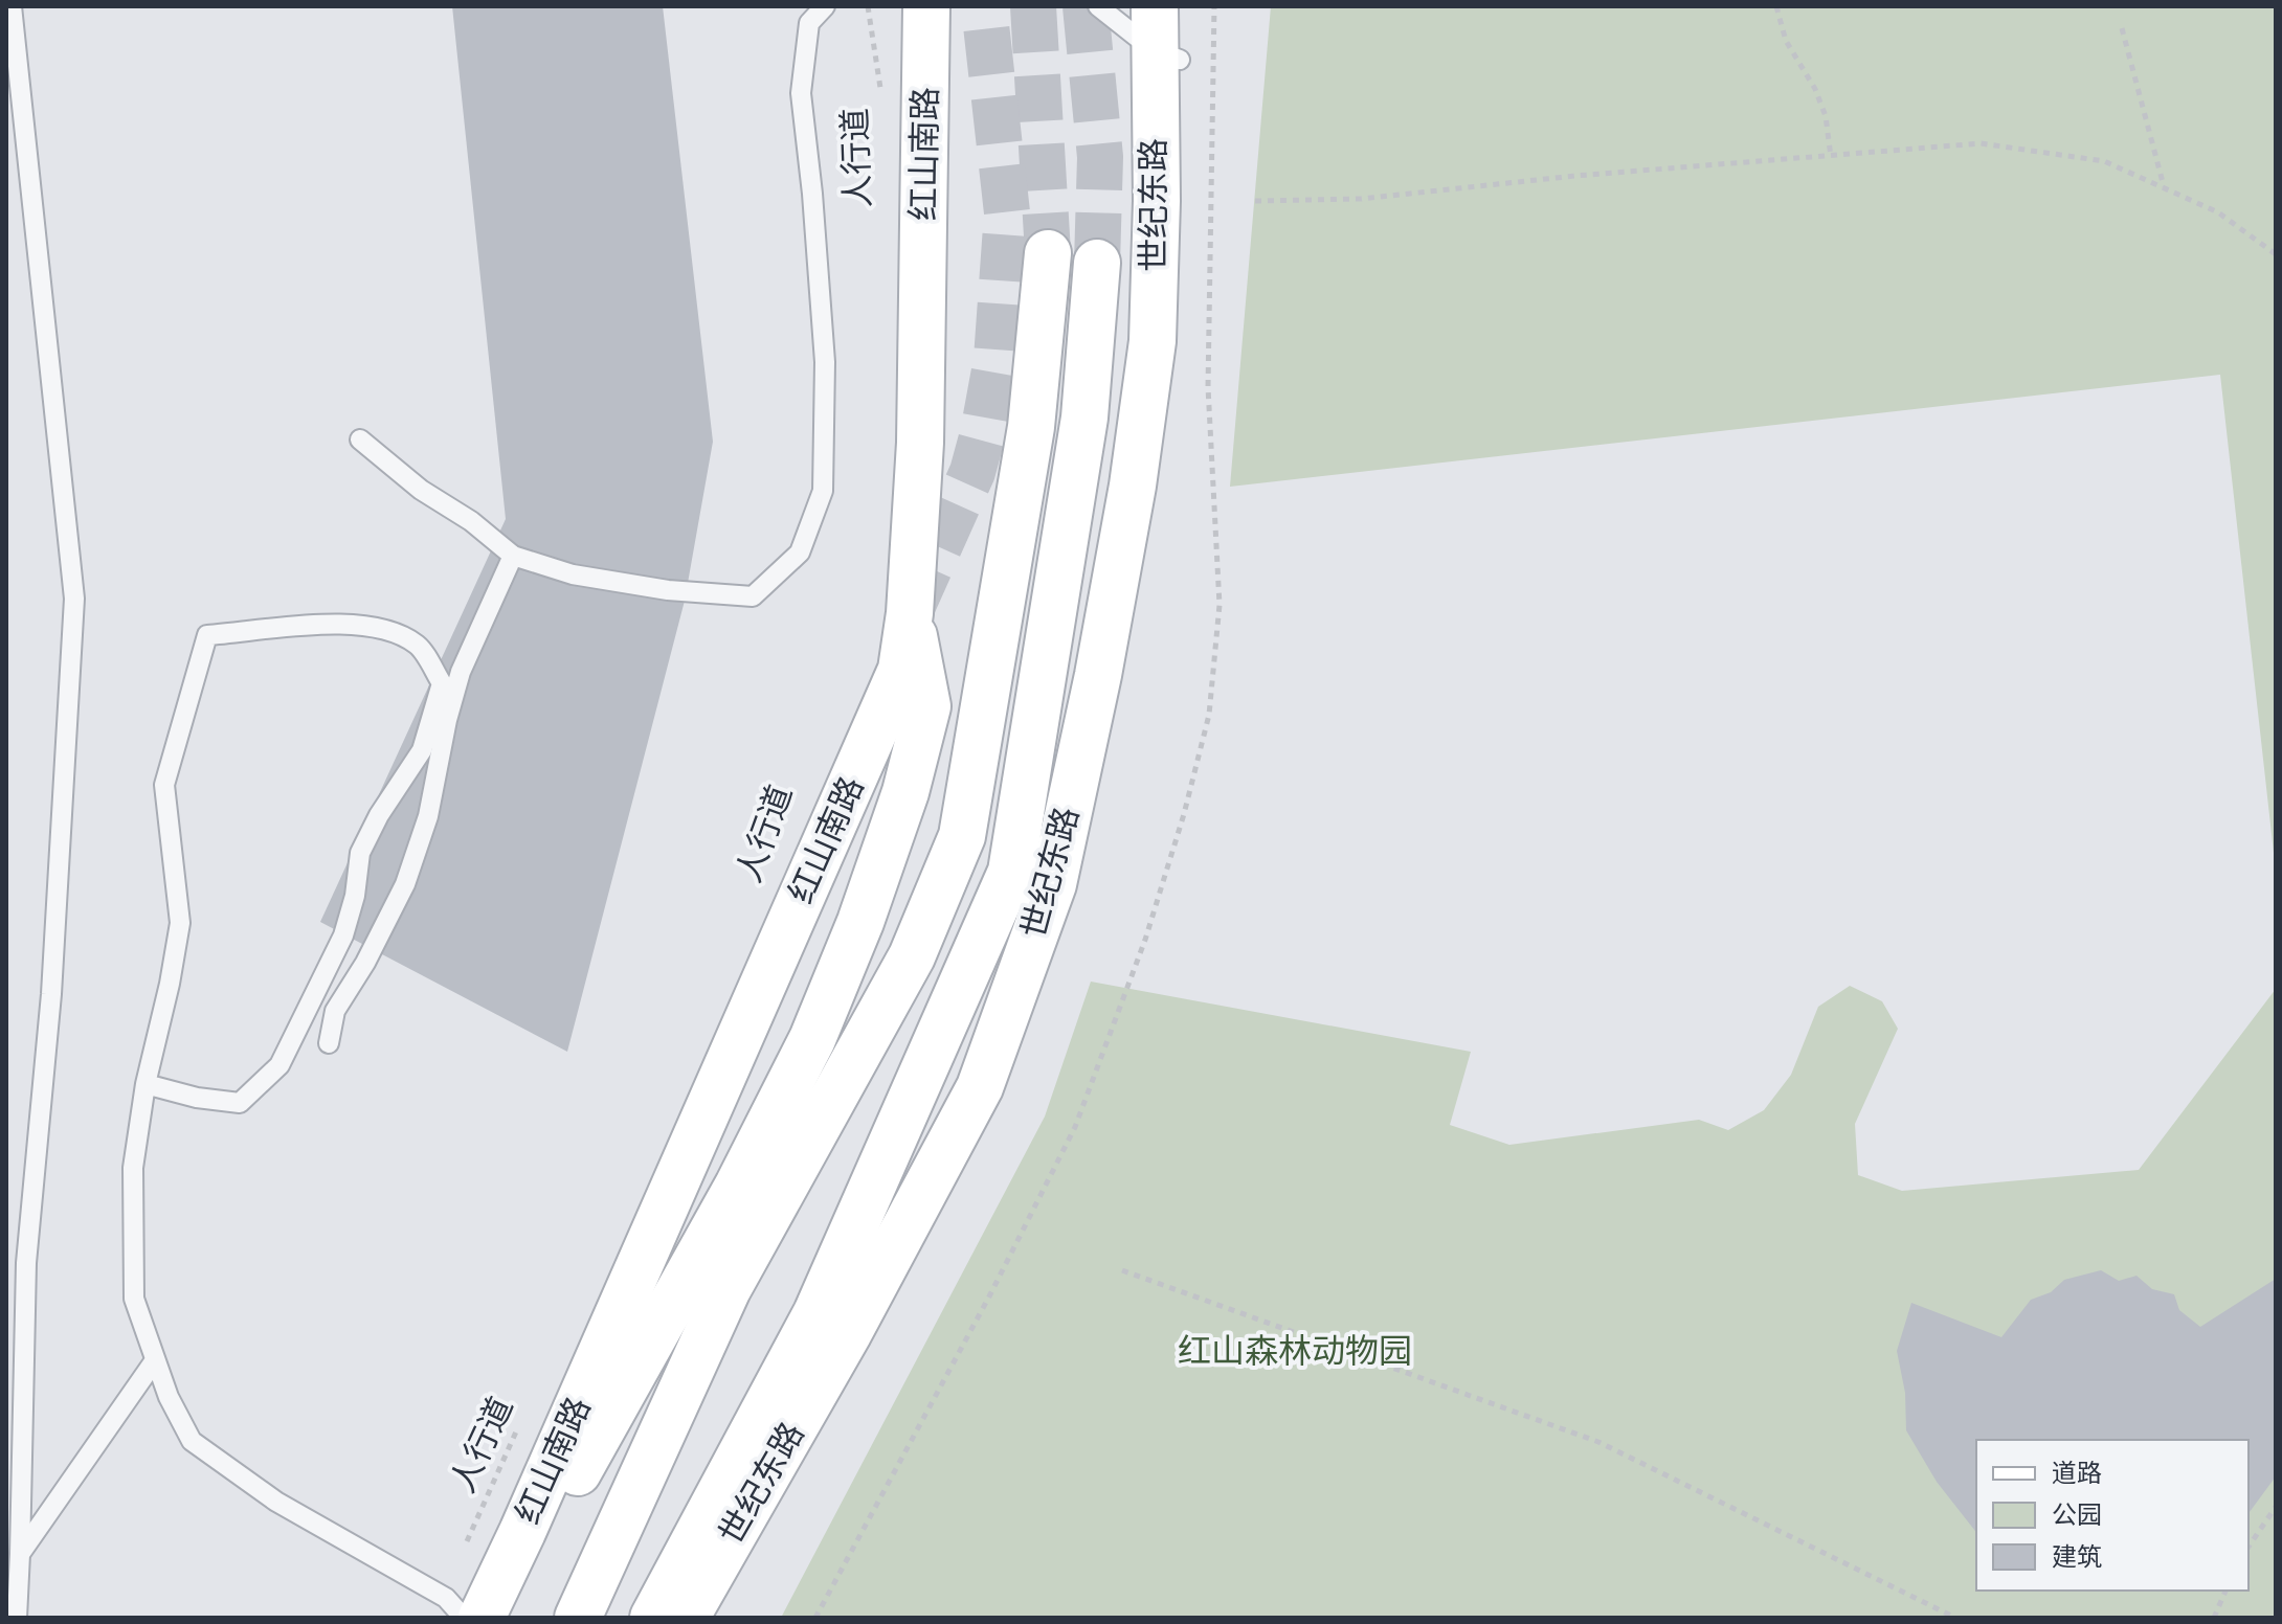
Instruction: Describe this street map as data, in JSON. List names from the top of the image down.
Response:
{
  "streets": {
    "main road": ["红山南路", "世纪东路"],
    "path": ["人行道"]
  },
  "crossings": [
    ["红山南路", "人行道"]
  ],
  "parks": ["红山森林动物园"],
  "legend": ["道路", "公园", "建筑"]
}
